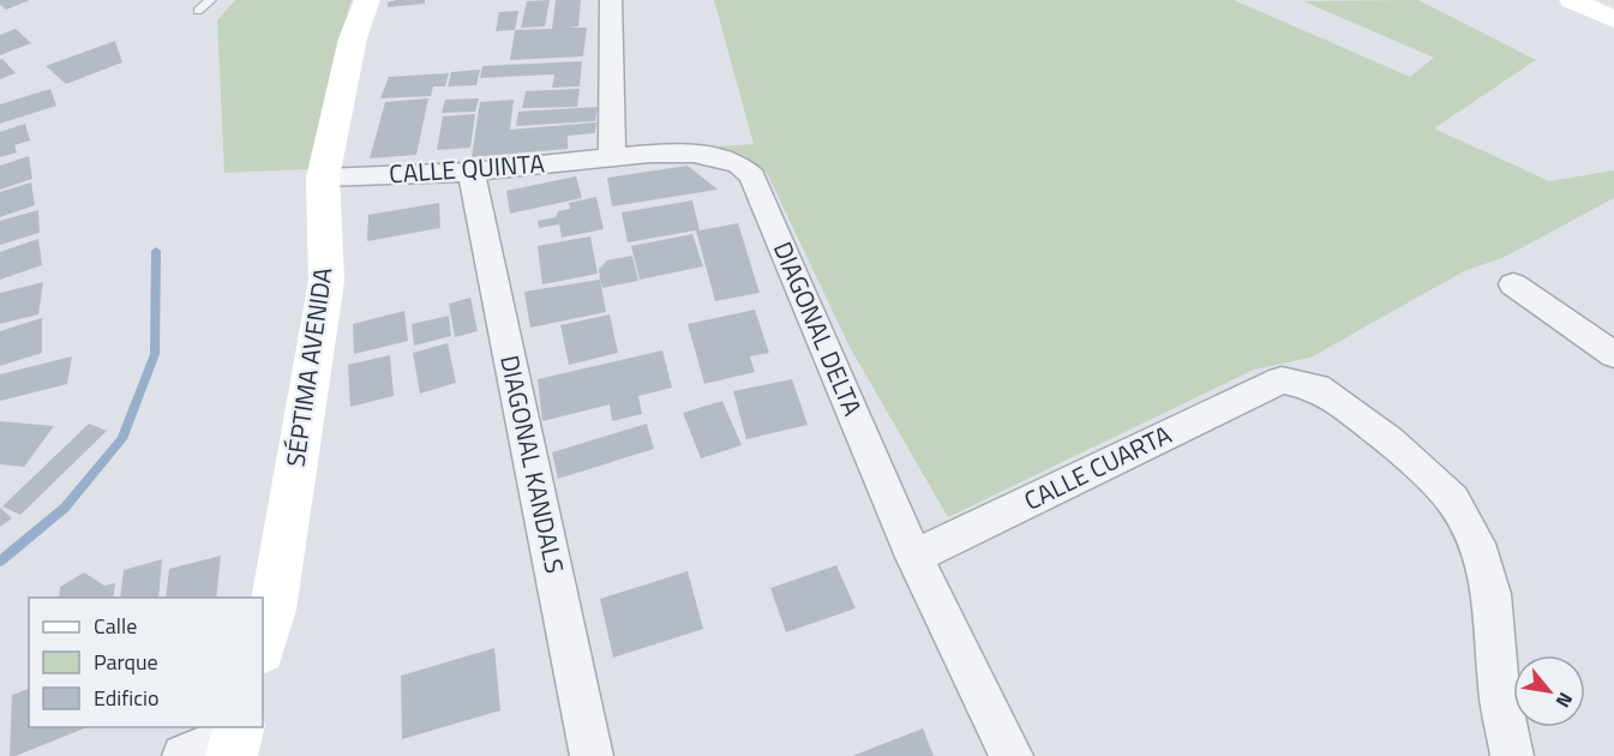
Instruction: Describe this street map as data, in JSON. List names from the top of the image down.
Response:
{
  "streets": {
    "street": [
      "CALLE QUINTA",
      "DIAGONAL DELTA",
      "SÉPTIMA AVENIDA",
      "DIAGONAL KANDALS",
      "CALLE CUARTA"
    ]
  },
  "crossings": [
    ["CALLE QUINTA", "DIAGONAL DELTA"],
    ["CALLE QUINTA", "SÉPTIMA AVENIDA"],
    ["CALLE QUINTA", "DIAGONAL KANDALS"],
    ["DIAGONAL DELTA", "CALLE CUARTA"]
  ],
  "legend": ["Calle", "Parque", "Edificio"],
  "north": "bottom right"
}
